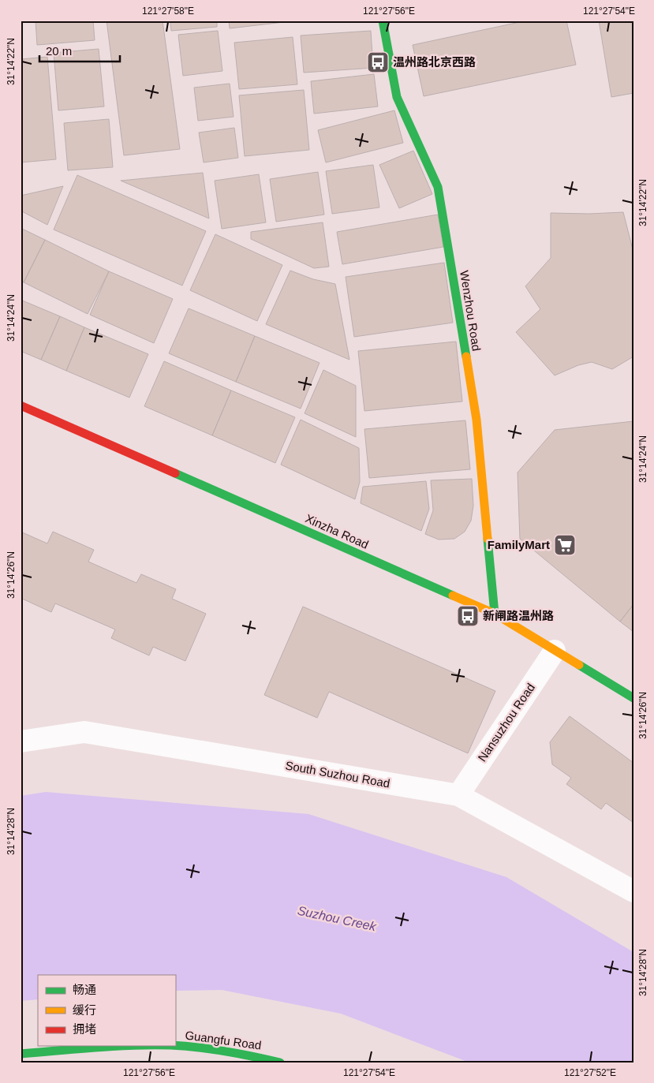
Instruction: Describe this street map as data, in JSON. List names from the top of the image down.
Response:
{
  "streets": {
    "street": [
      "Wenzhou Road",
      "Xinzha Road",
      "Nansuzhou Road",
      "South Suzhou Road",
      "Guangfu Road"
    ]
  },
  "crossings": [
    ["Wenzhou Road", "Xinzha Road"],
    ["Xinzha Road", "Nansuzhou Road"],
    ["Nansuzhou Road", "South Suzhou Road"]
  ],
  "water": ["Suzhou Creek"],
  "places": {
    "bus stop": ["温州路北京西路", "新闸路温州路"],
    "supermarket": ["FamilyMart"]
  },
  "legend": ["畅通", "缓行", "拥堵"],
  "scale_bar": "20 m",
  "coordinates": [
    "121°27'58\"E",
    "121°27'56\"E",
    "121°27'54\"E",
    "31°14'22\"N",
    "31°14'24\"N",
    "31°14'26\"N",
    "31°14'28\"N",
    "121°27'52\"E"
  ]
}
